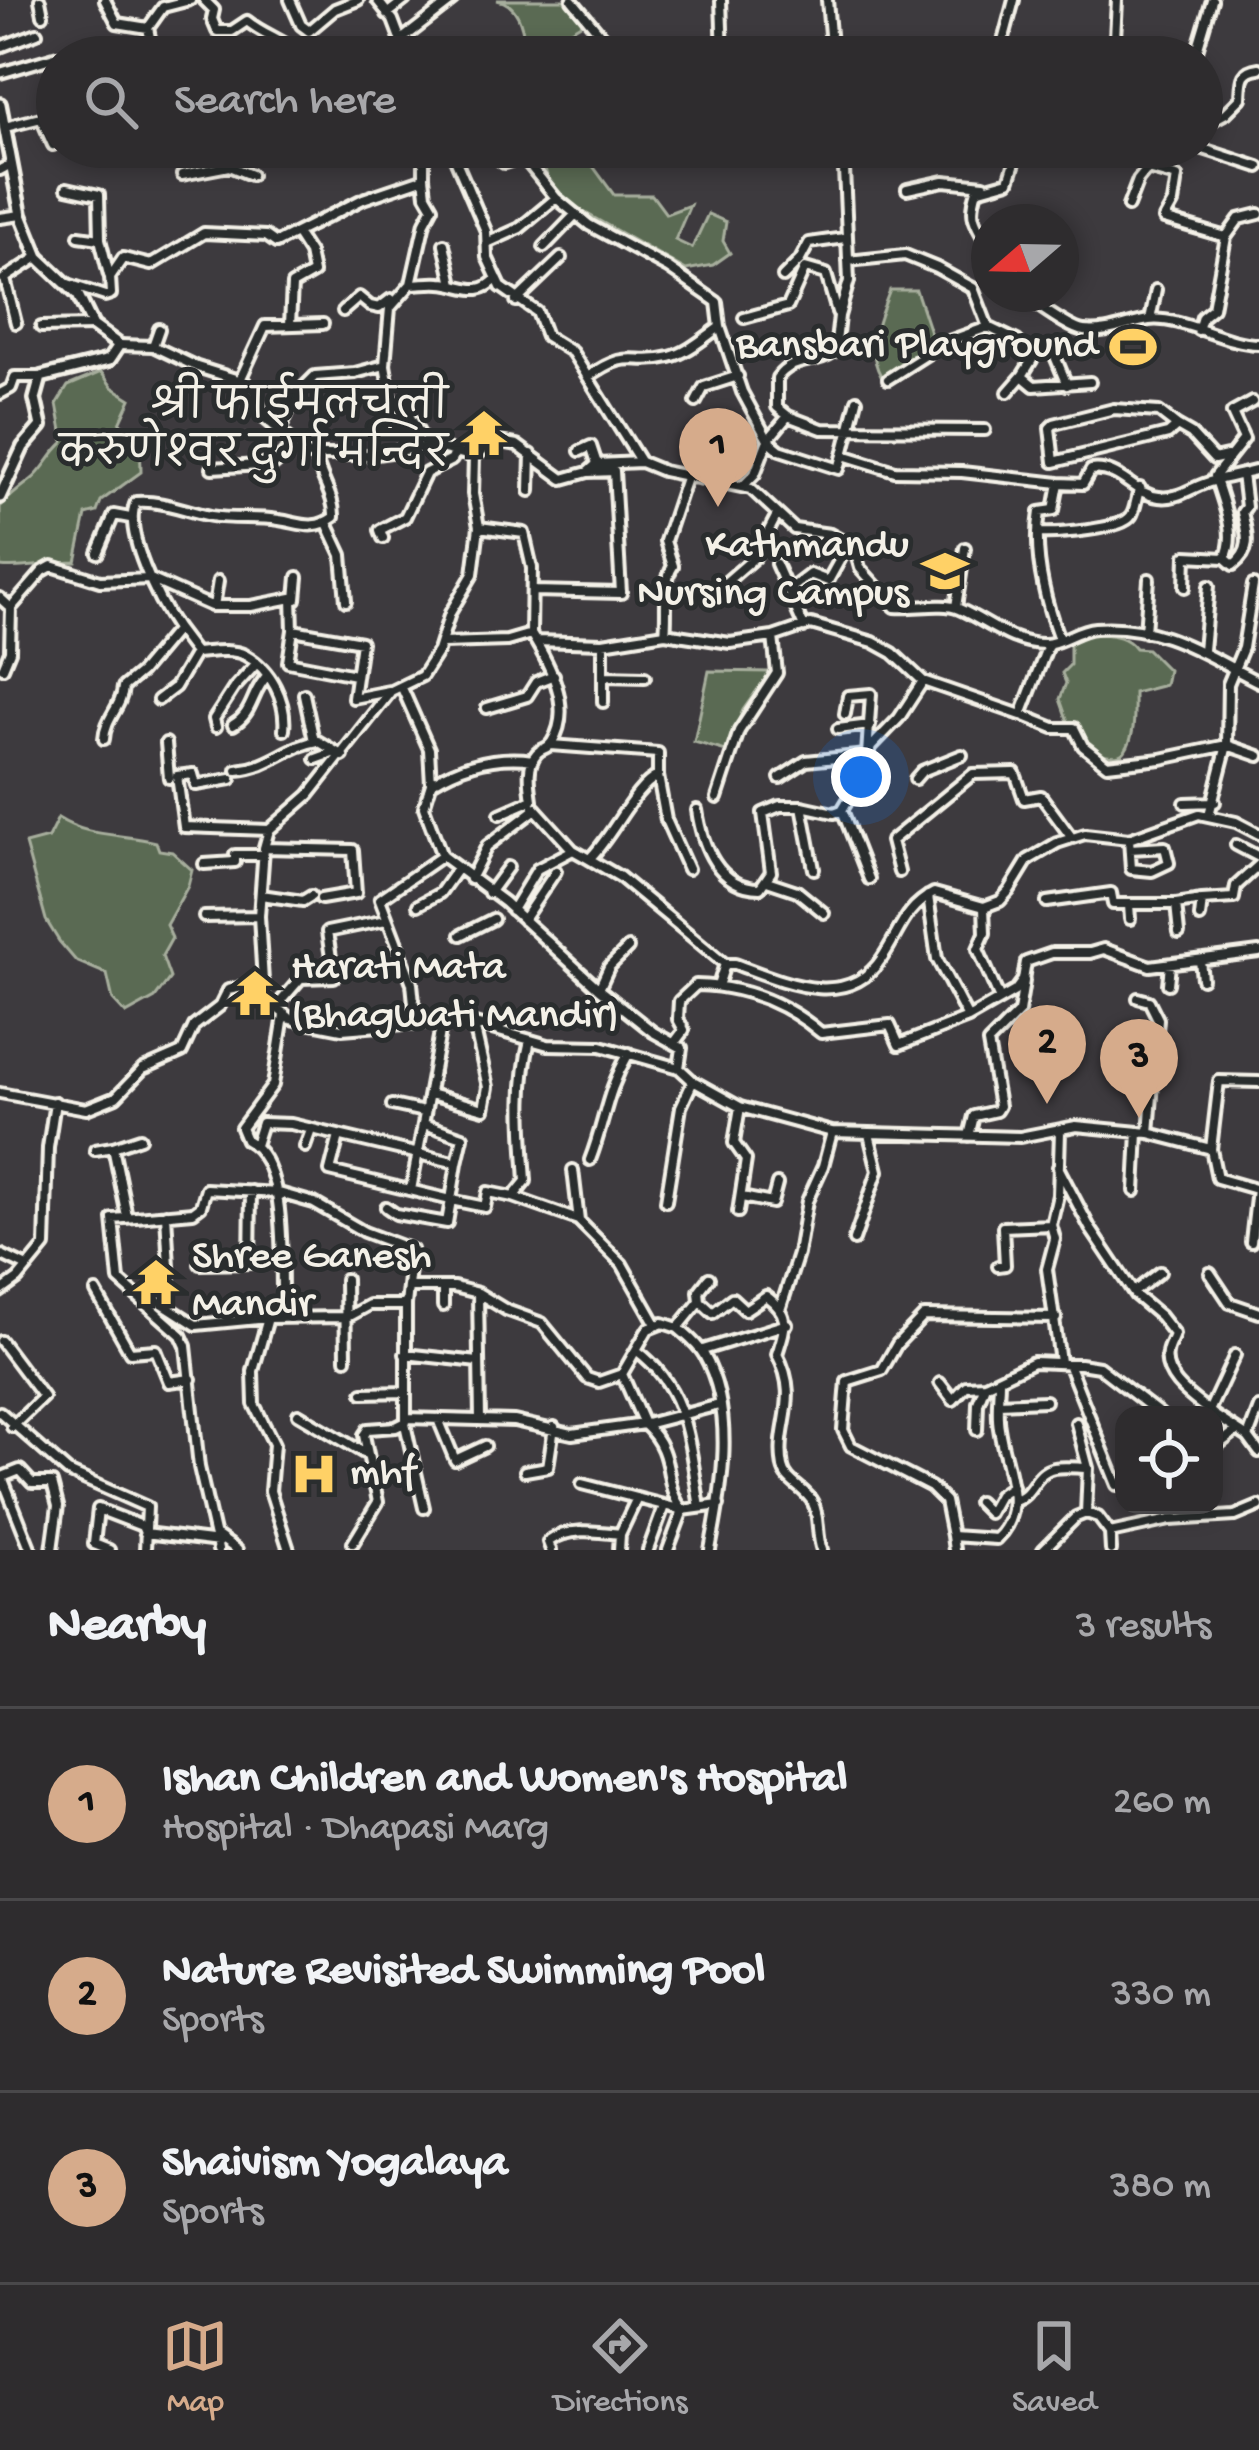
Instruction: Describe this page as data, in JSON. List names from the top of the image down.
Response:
{
  "places": {
    "sports": ["Bansbari Playground"],
    "temple": ["श्री फाईमलचुली करुणेश्वर दुर्गा मन्दिर", "Harati Mata (Bhagwati Mandir)", "Shree Ganesh Mandir"],
    "school or university": ["Kathmandu Nursing Campus"],
    "hospital": ["mhf"]
  },
  "north": "left",
  "page": {
    "search": "Search here",
    "pins": ["1", "2", "3"],
    "heading": ["Nearby", "3 results"],
    "list": [
      {
        "mark": "1",
        "name": "Ishan Children and Women's Hospital",
        "note": "Hospital · Dhapasi Marg",
        "value": "260 m"
      },
      {
        "mark": "2",
        "name": "Nature Revisited Swimming Pool",
        "note": "Sports",
        "value": "330 m"
      },
      {
        "mark": "3",
        "name": "Shaivism Yogalaya",
        "note": "Sports",
        "value": "380 m"
      }
    ],
    "nav": ["Map", "Directions", "Saved"]
  }
}
